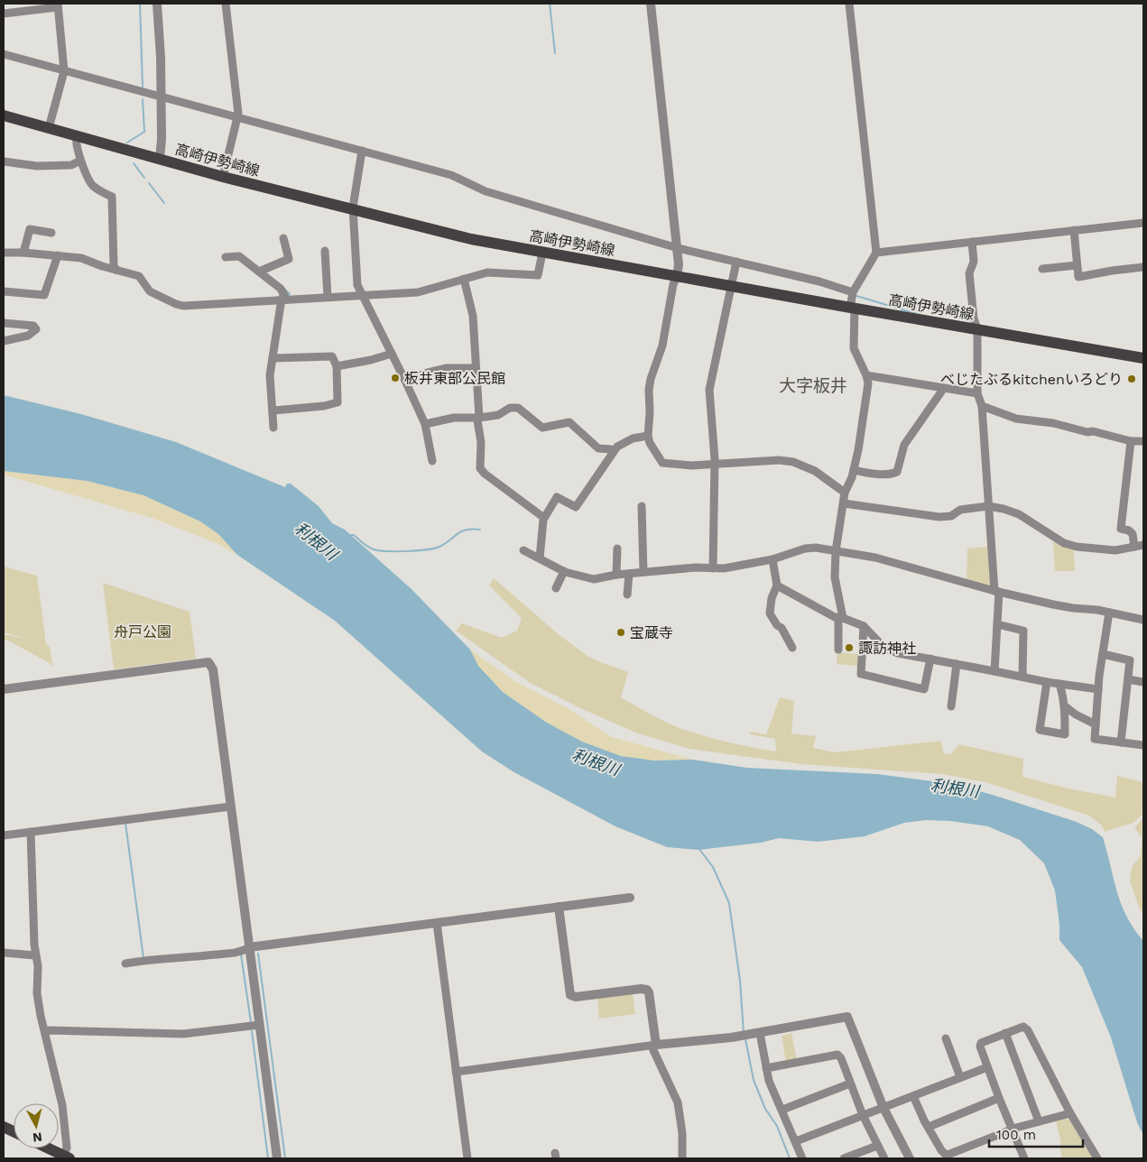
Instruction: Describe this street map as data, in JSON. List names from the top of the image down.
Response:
{
  "streets": {
    "main road": ["高崎伊勢崎線"]
  },
  "districts": ["大字板井"],
  "water": ["利根川"],
  "parks": ["舟戸公園"],
  "places": [
    "板井東部公民館",
    "べじたぶるkitchenいろどり",
    "宝蔵寺",
    "諏訪神社"
  ],
  "scale_bar": "100 m",
  "north": "bottom"
}
